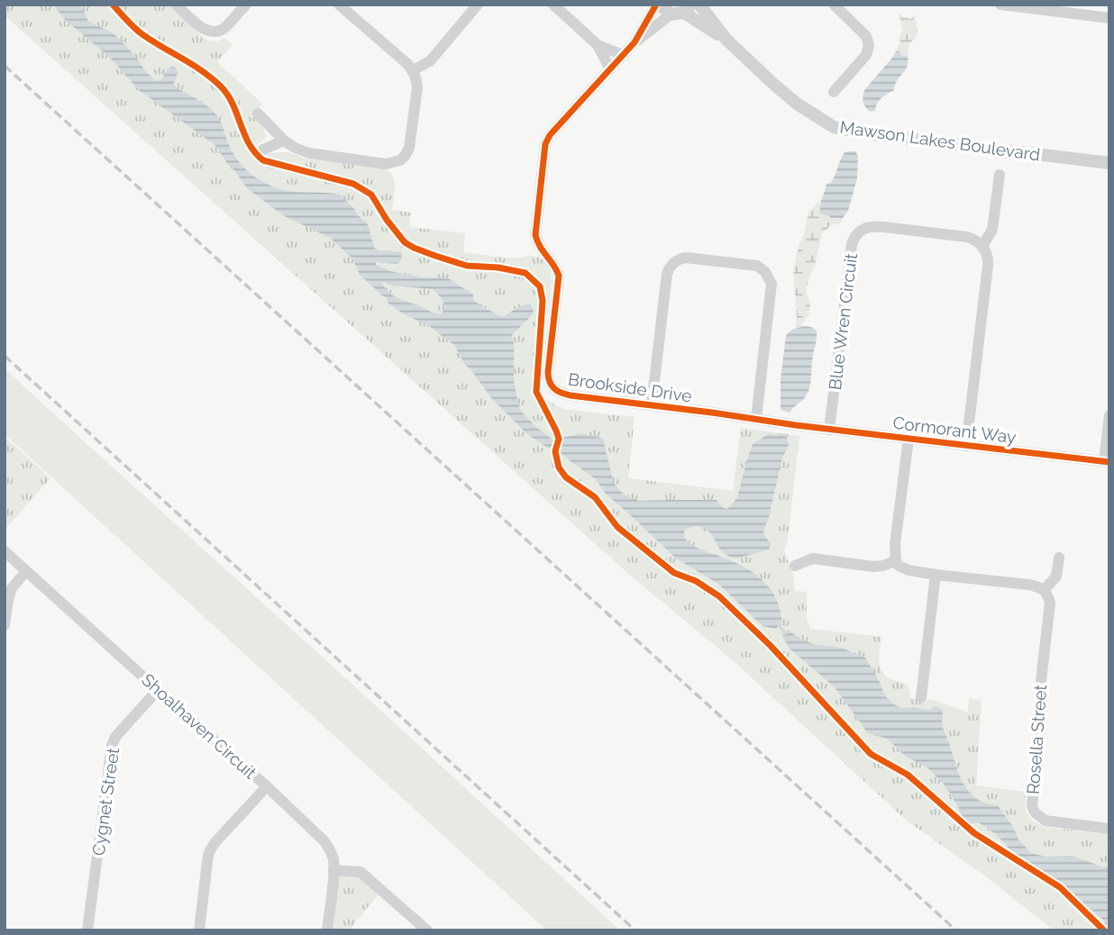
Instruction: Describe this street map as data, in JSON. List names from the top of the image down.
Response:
{
  "streets": {
    "street": [
      "Mawson Lakes Boulevard",
      "Blue Wren Circuit",
      "Brookside Drive",
      "Cormorant Way",
      "Shoalhaven Circuit",
      "Rosella Street",
      "Cygnet Street"
    ]
  },
  "crossings": [
    ["Mawson Lakes Boulevard", "Brookside Drive"],
    ["Blue Wren Circuit", "Cormorant Way"],
    ["Brookside Drive", "Cormorant Way"],
    ["Shoalhaven Circuit", "Cygnet Street"]
  ]
}
